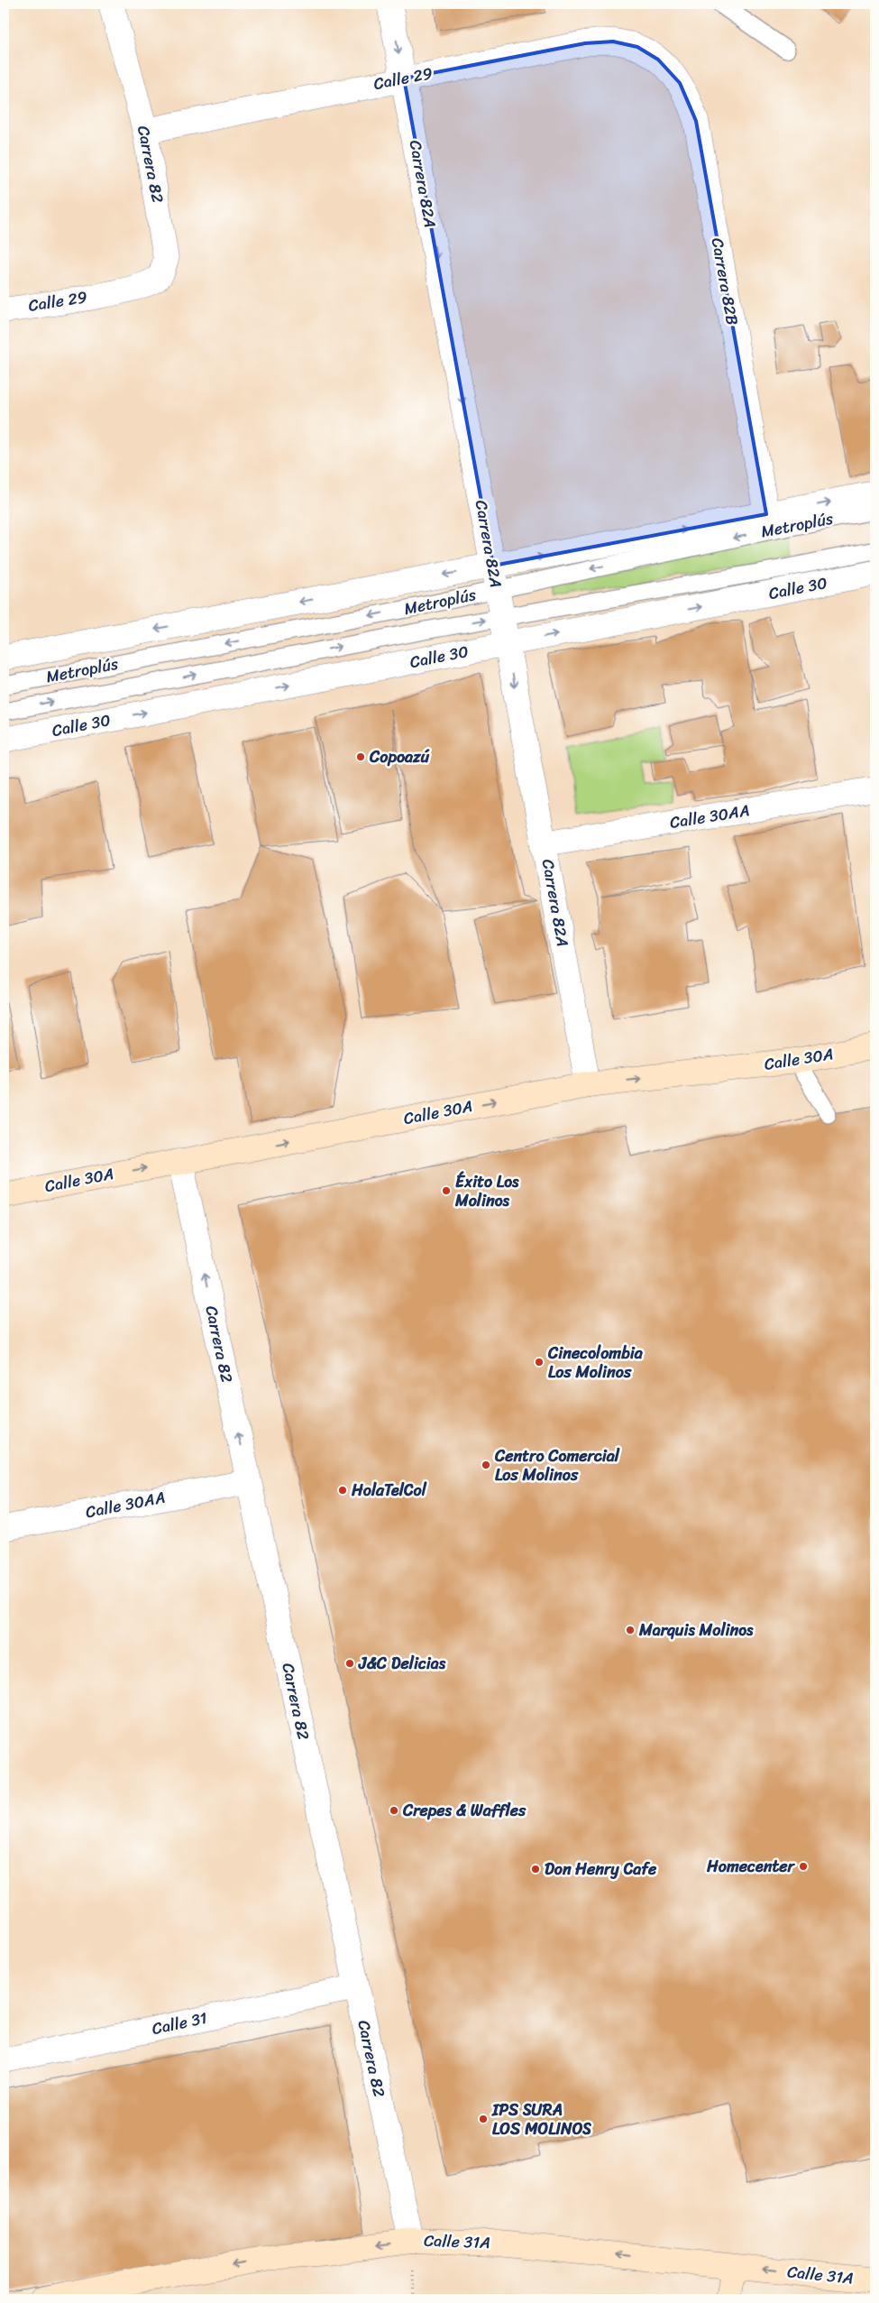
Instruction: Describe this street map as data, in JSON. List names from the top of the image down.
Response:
{
  "streets": {
    "street": [
      "Calle 29",
      "Carrera 82",
      "Carrera 82A",
      "Carrera 82B",
      "Calle 30",
      "Calle 30AA",
      "Calle 30A",
      "Calle 31",
      "Calle 31A"
    ],
    "lane": ["Metroplús"]
  },
  "crossings": [
    ["Calle 29", "Carrera 82"],
    ["Calle 29", "Carrera 82A"],
    ["Calle 29", "Carrera 82B"],
    ["Carrera 82", "Calle 30AA"],
    ["Carrera 82", "Calle 30A"],
    ["Carrera 82", "Calle 31"],
    ["Carrera 82", "Calle 31A"],
    ["Carrera 82A", "Metroplús"],
    ["Carrera 82A", "Calle 30"],
    ["Carrera 82A", "Calle 30AA"],
    ["Carrera 82A", "Calle 30A"]
  ],
  "one_way": ["Carrera 82A", "Calle 30A", "Calle 31A"],
  "places": [
    "Copoazú",
    "Éxito Los Molinos",
    "Cinecolombia Los Molinos",
    "Centro Comercial Los Molinos",
    "HolaTelCol",
    "Marquis Molinos",
    "J&C Delicias",
    "Crepes & Waffles",
    "Homecenter",
    "Don Henry Cafe",
    "IPS SURA LOS MOLINOS"
  ]
}
